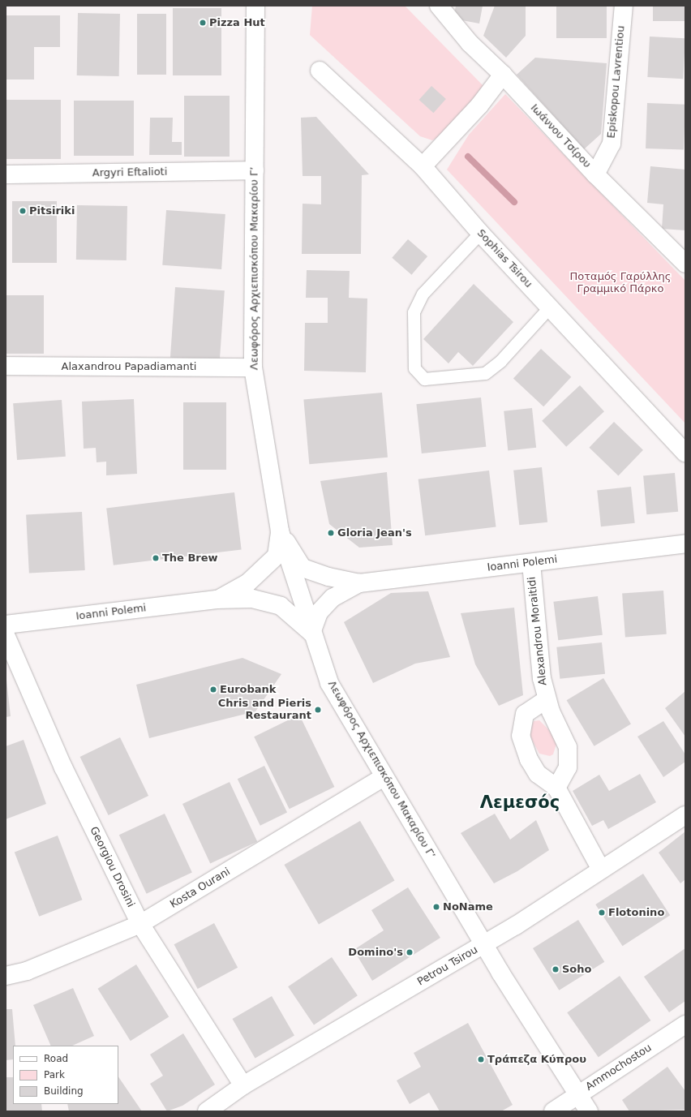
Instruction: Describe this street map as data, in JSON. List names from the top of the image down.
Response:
{
  "streets": {
    "street": [
      "Episkopou Lavrentiou",
      "Ιωάννου Τσίρου",
      "Argyri Eftalioti",
      "Sophias Tsirou",
      "Λεωφόρος Αρχιεπισκόπου Μακαρίου Γ’",
      "Alaxandrou Papadiamanti",
      "Ioanni Polemi",
      "Alexandrou Moraitidi",
      "Georgiou Drosini",
      "Kosta Ourani",
      "Petrou Tsirou",
      "Ammochostou"
    ]
  },
  "crossings": [
    ["Episkopou Lavrentiou", "Ιωάννου Τσίρου"],
    ["Argyri Eftalioti", "Λεωφόρος Αρχιεπισκόπου Μακαρίου Γ’"],
    ["Λεωφόρος Αρχιεπισκόπου Μακαρίου Γ’", "Alaxandrou Papadiamanti"],
    ["Λεωφόρος Αρχιεπισκόπου Μακαρίου Γ’", "Ioanni Polemi"],
    ["Λεωφόρος Αρχιεπισκόπου Μακαρίου Γ’", "Kosta Ourani"],
    ["Λεωφόρος Αρχιεπισκόπου Μακαρίου Γ’", "Petrou Tsirou"],
    ["Λεωφόρος Αρχιεπισκόπου Μακαρίου Γ’", "Ammochostou"],
    ["Ioanni Polemi", "Alexandrou Moraitidi"],
    ["Alexandrou Moraitidi", "Petrou Tsirou"],
    ["Georgiou Drosini", "Kosta Ourani"],
    ["Georgiou Drosini", "Petrou Tsirou"]
  ],
  "districts": ["Λεμεσός"],
  "parks": ["Ποταμός Γαρύλλης Γραμμικό Πάρκο"],
  "places": [
    "Pizza Hut",
    "Pitsiriki",
    "Gloria Jean's",
    "The Brew",
    "Eurobank",
    "Chris and Pieris Restaurant",
    "NoName",
    "Flotonino",
    "Domino's",
    "Soho",
    "Τράπεζα Κύπρου"
  ],
  "legend": ["Road", "Park", "Building"]
}
